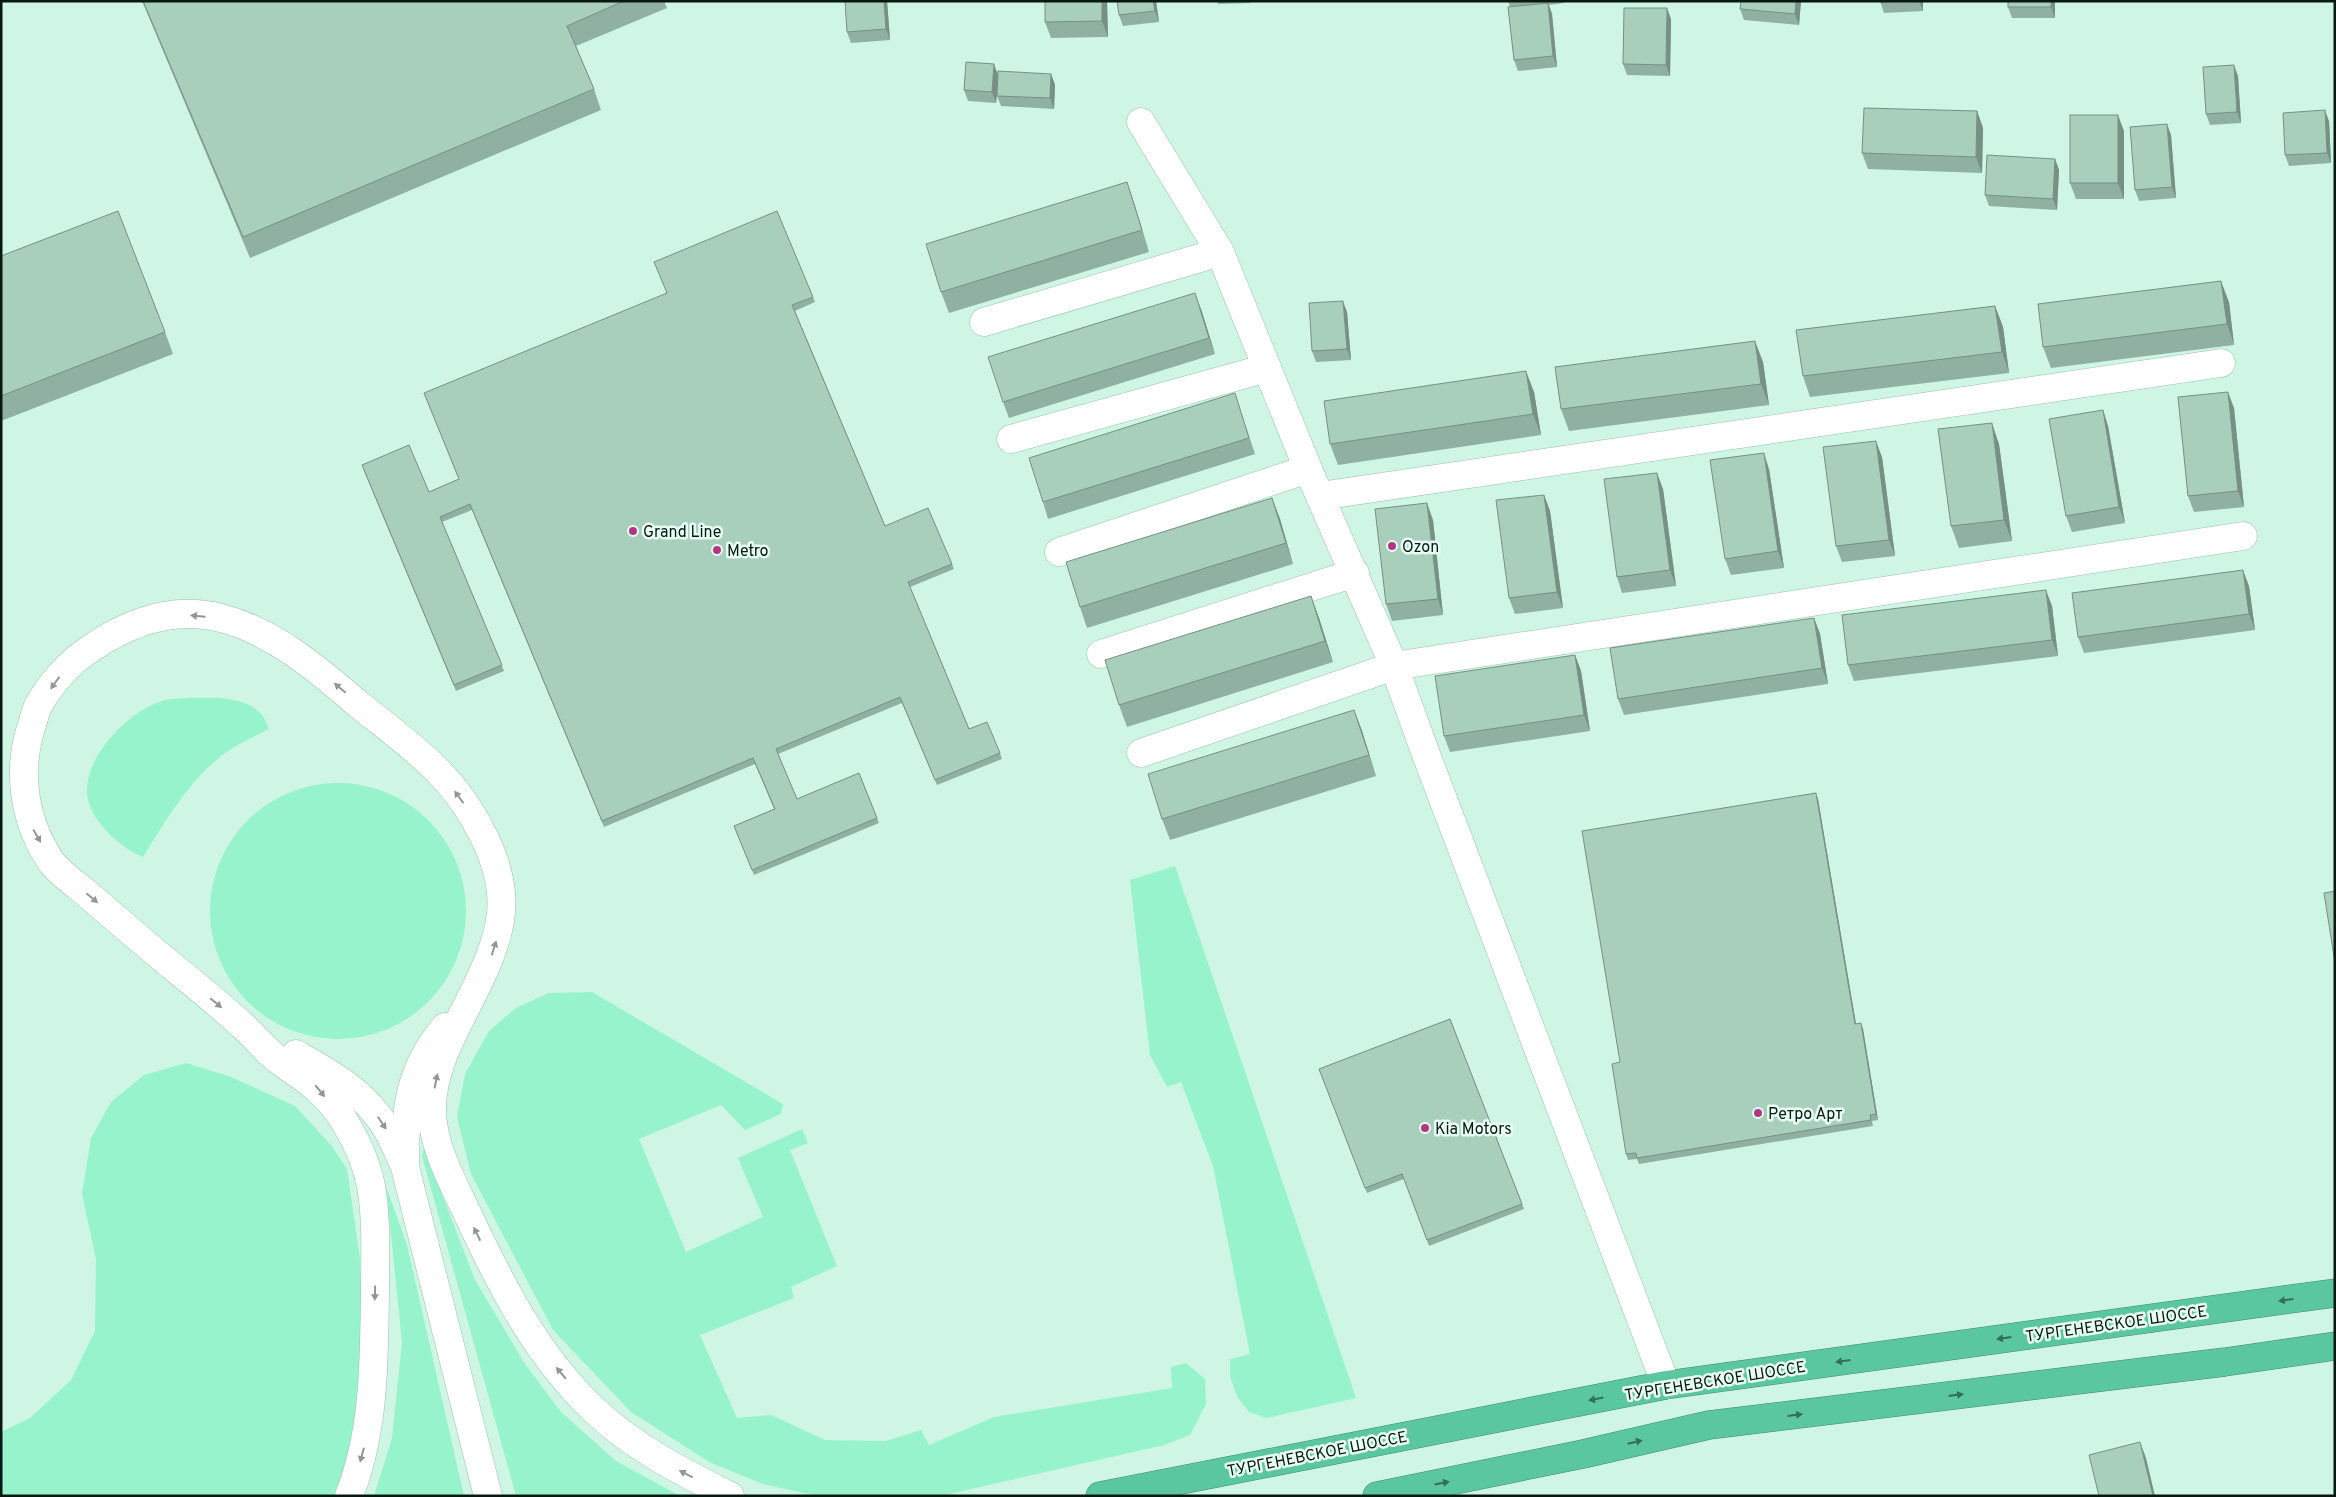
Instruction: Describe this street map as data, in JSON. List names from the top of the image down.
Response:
{
  "streets": {
    "highway": ["ТУРГЕНЕВСКОЕ ШОССЕ"]
  },
  "places": [
    "Grand Line",
    "Ozon",
    "Metro",
    "Ретро Арт",
    "Kia Motors"
  ]
}
